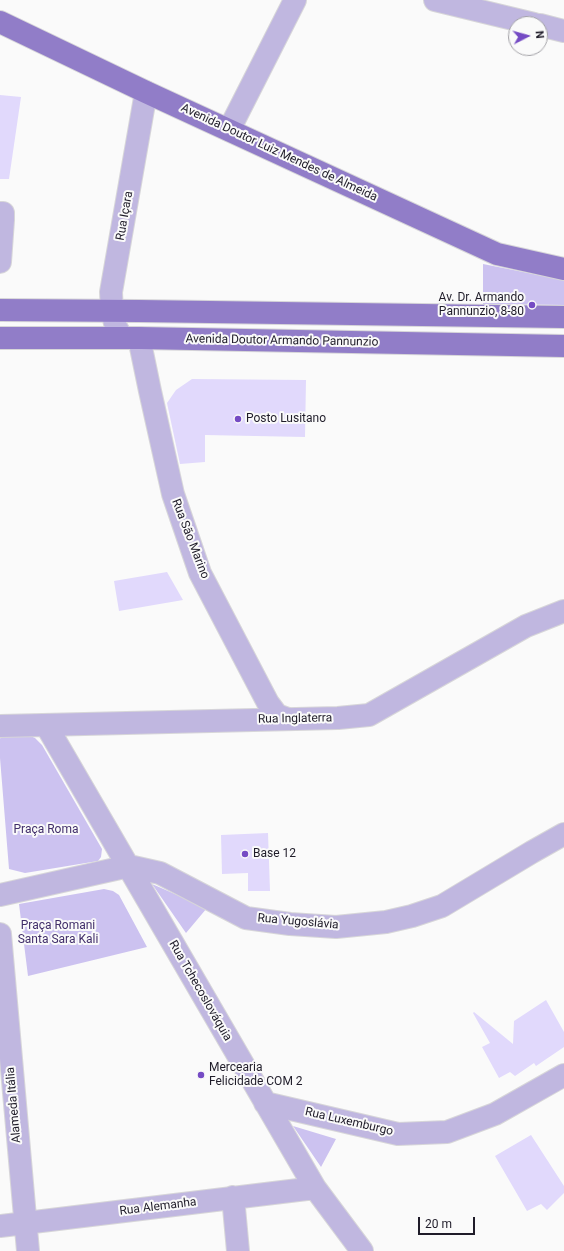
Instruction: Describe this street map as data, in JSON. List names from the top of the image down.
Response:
{
  "streets": {
    "main road": ["Avenida Doutor Luiz Mendes de Almeida", "Avenida Doutor Armando Pannunzio"],
    "street": [
      "Rua Içara",
      "Rua São Marino",
      "Rua Inglaterra",
      "Rua Yugoslávia",
      "Rua Tchecoslováquia",
      "Alameda Itália",
      "Rua Luxemburgo",
      "Rua Alemanha"
    ]
  },
  "crossings": [
    ["Avenida Doutor Luiz Mendes de Almeida", "Rua Içara"],
    ["Rua Içara", "Avenida Doutor Armando Pannunzio"],
    ["Rua Içara", "Rua São Marino"],
    ["Avenida Doutor Armando Pannunzio", "Rua São Marino"],
    ["Rua São Marino", "Rua Inglaterra"],
    ["Rua Inglaterra", "Rua Tchecoslováquia"],
    ["Rua Yugoslávia", "Rua Tchecoslováquia"],
    ["Rua Tchecoslováquia", "Rua Luxemburgo"],
    ["Rua Tchecoslováquia", "Rua Alemanha"],
    ["Alameda Itália", "Rua Alemanha"]
  ],
  "parks": ["Praça Roma", "Praça Romani Santa Sara Kali"],
  "places": [
    "Av. Dr. Armando Pannunzio, 8-80",
    "Posto Lusitano",
    "Base 12",
    "Mercearia Felicidade COM 2"
  ],
  "scale_bar": "20 m",
  "north": "right"
}
